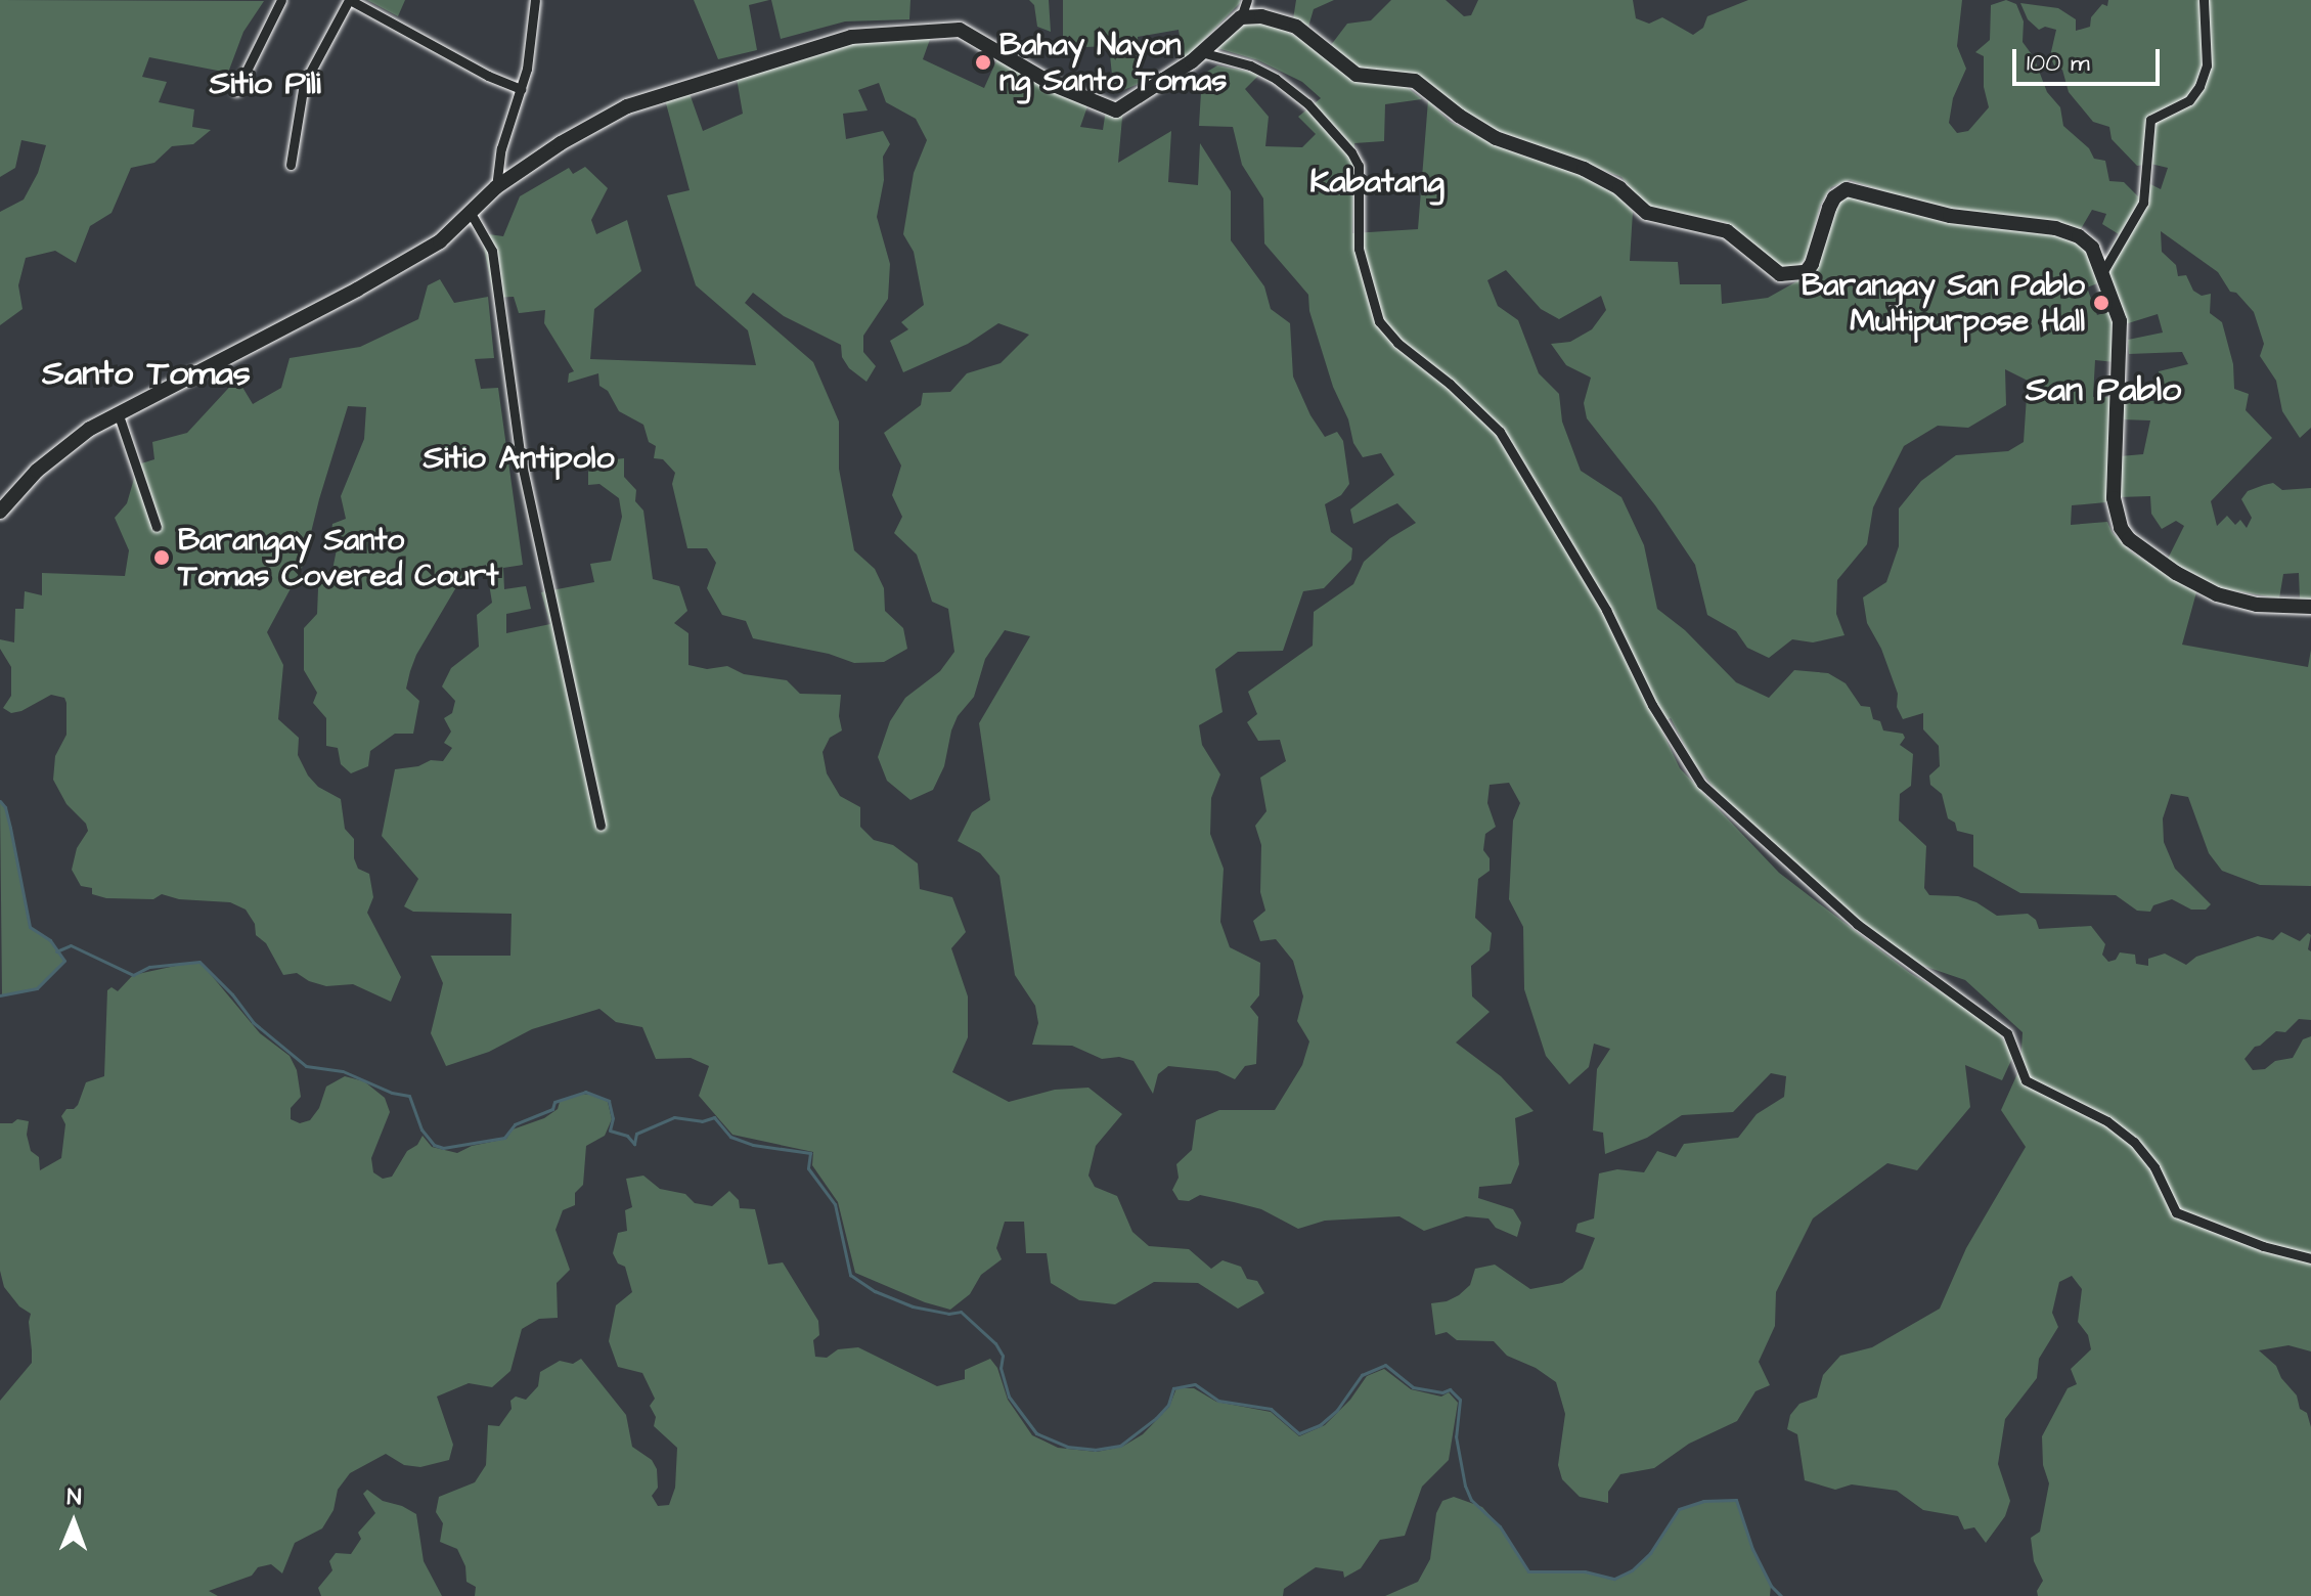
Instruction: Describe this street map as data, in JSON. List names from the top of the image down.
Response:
{
  "districts": [
    "Sitio Pili",
    "Kabatang",
    "Santo Tomas",
    "San Pablo",
    "Sitio Antipolo"
  ],
  "places": ["Bahay Nayon ng Santo Tomas", "Barangay San Pablo Multipurpose Hall", "Barangay Santo Tomas Covered Court"],
  "scale_bar": "100 m",
  "north": "top"
}
